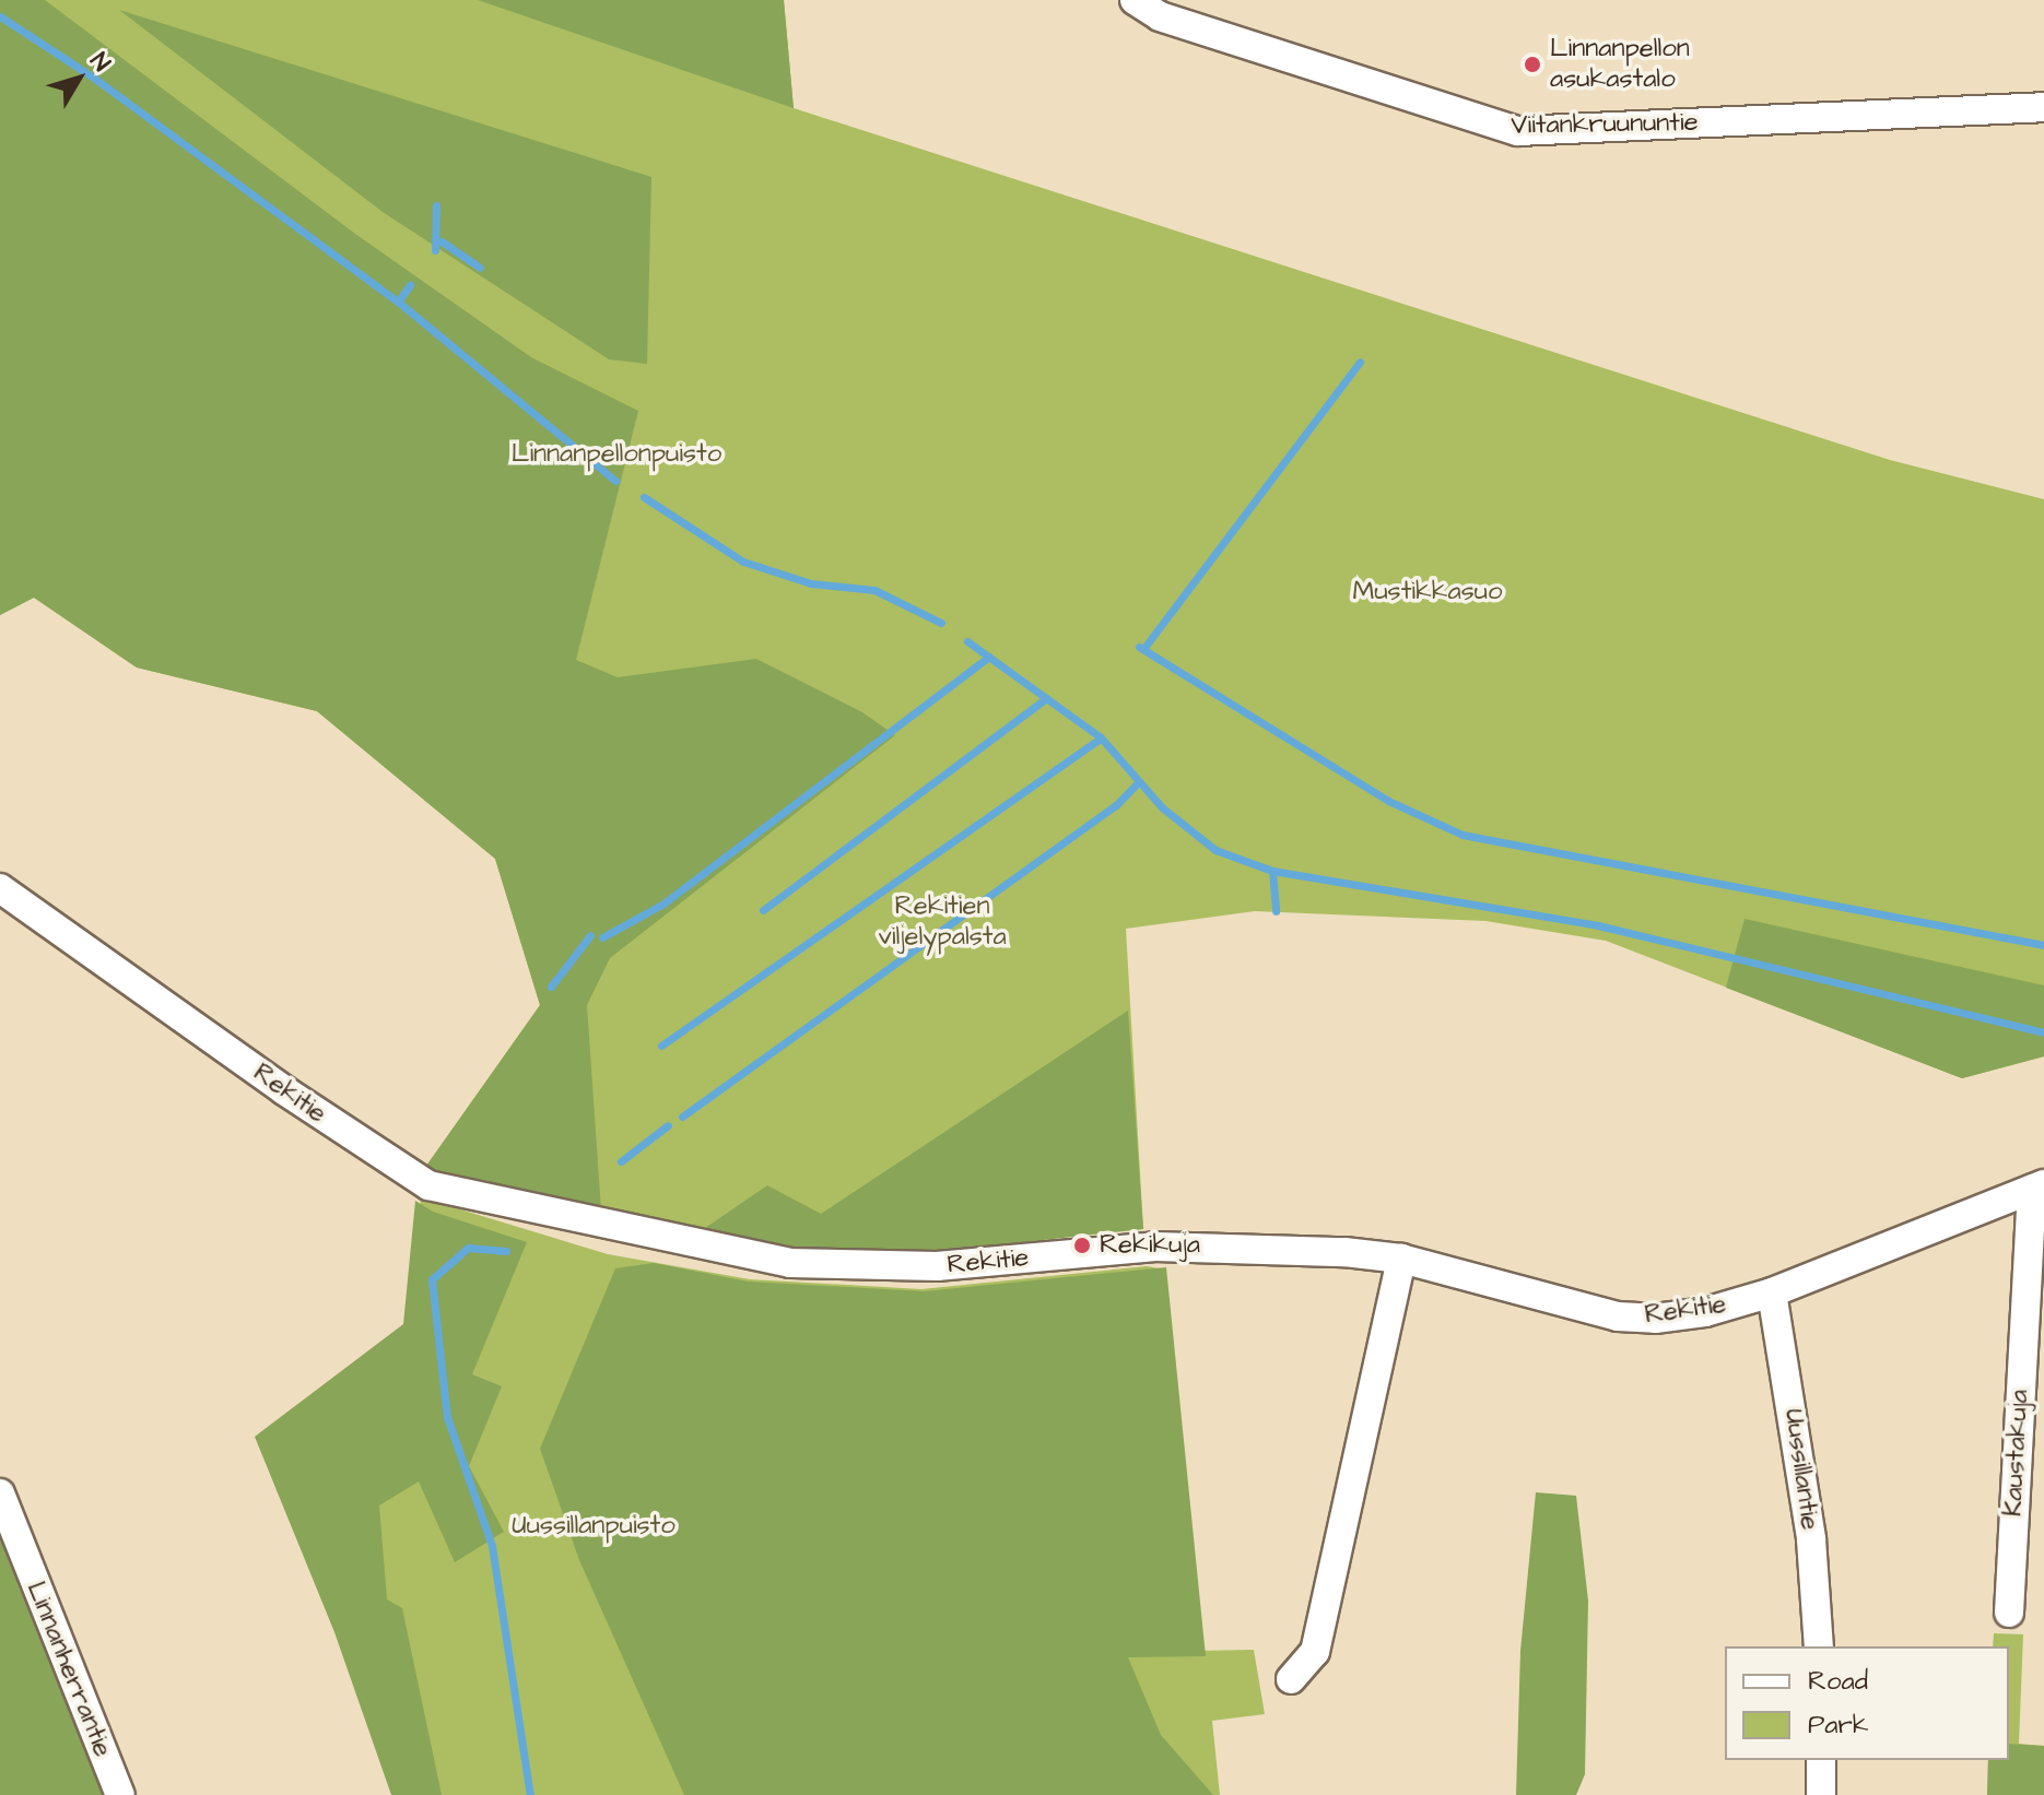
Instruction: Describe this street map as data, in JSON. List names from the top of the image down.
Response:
{
  "streets": {
    "street": [
      "Viitankruununtie",
      "Rekitie",
      "Kaustakuja",
      "Uussillantie",
      "Linnanherrantie"
    ]
  },
  "crossings": [
    ["Rekitie", "Kaustakuja"],
    ["Rekitie", "Uussillantie"]
  ],
  "parks": [
    "Linnanpellonpuisto",
    "Mustikkasuo",
    "Rekitien viljelypalsta",
    "Uussillanpuisto"
  ],
  "places": ["Linnanpellon asukastalo", "Rekikuja"],
  "legend": ["Road", "Park"],
  "north": "top right"
}
